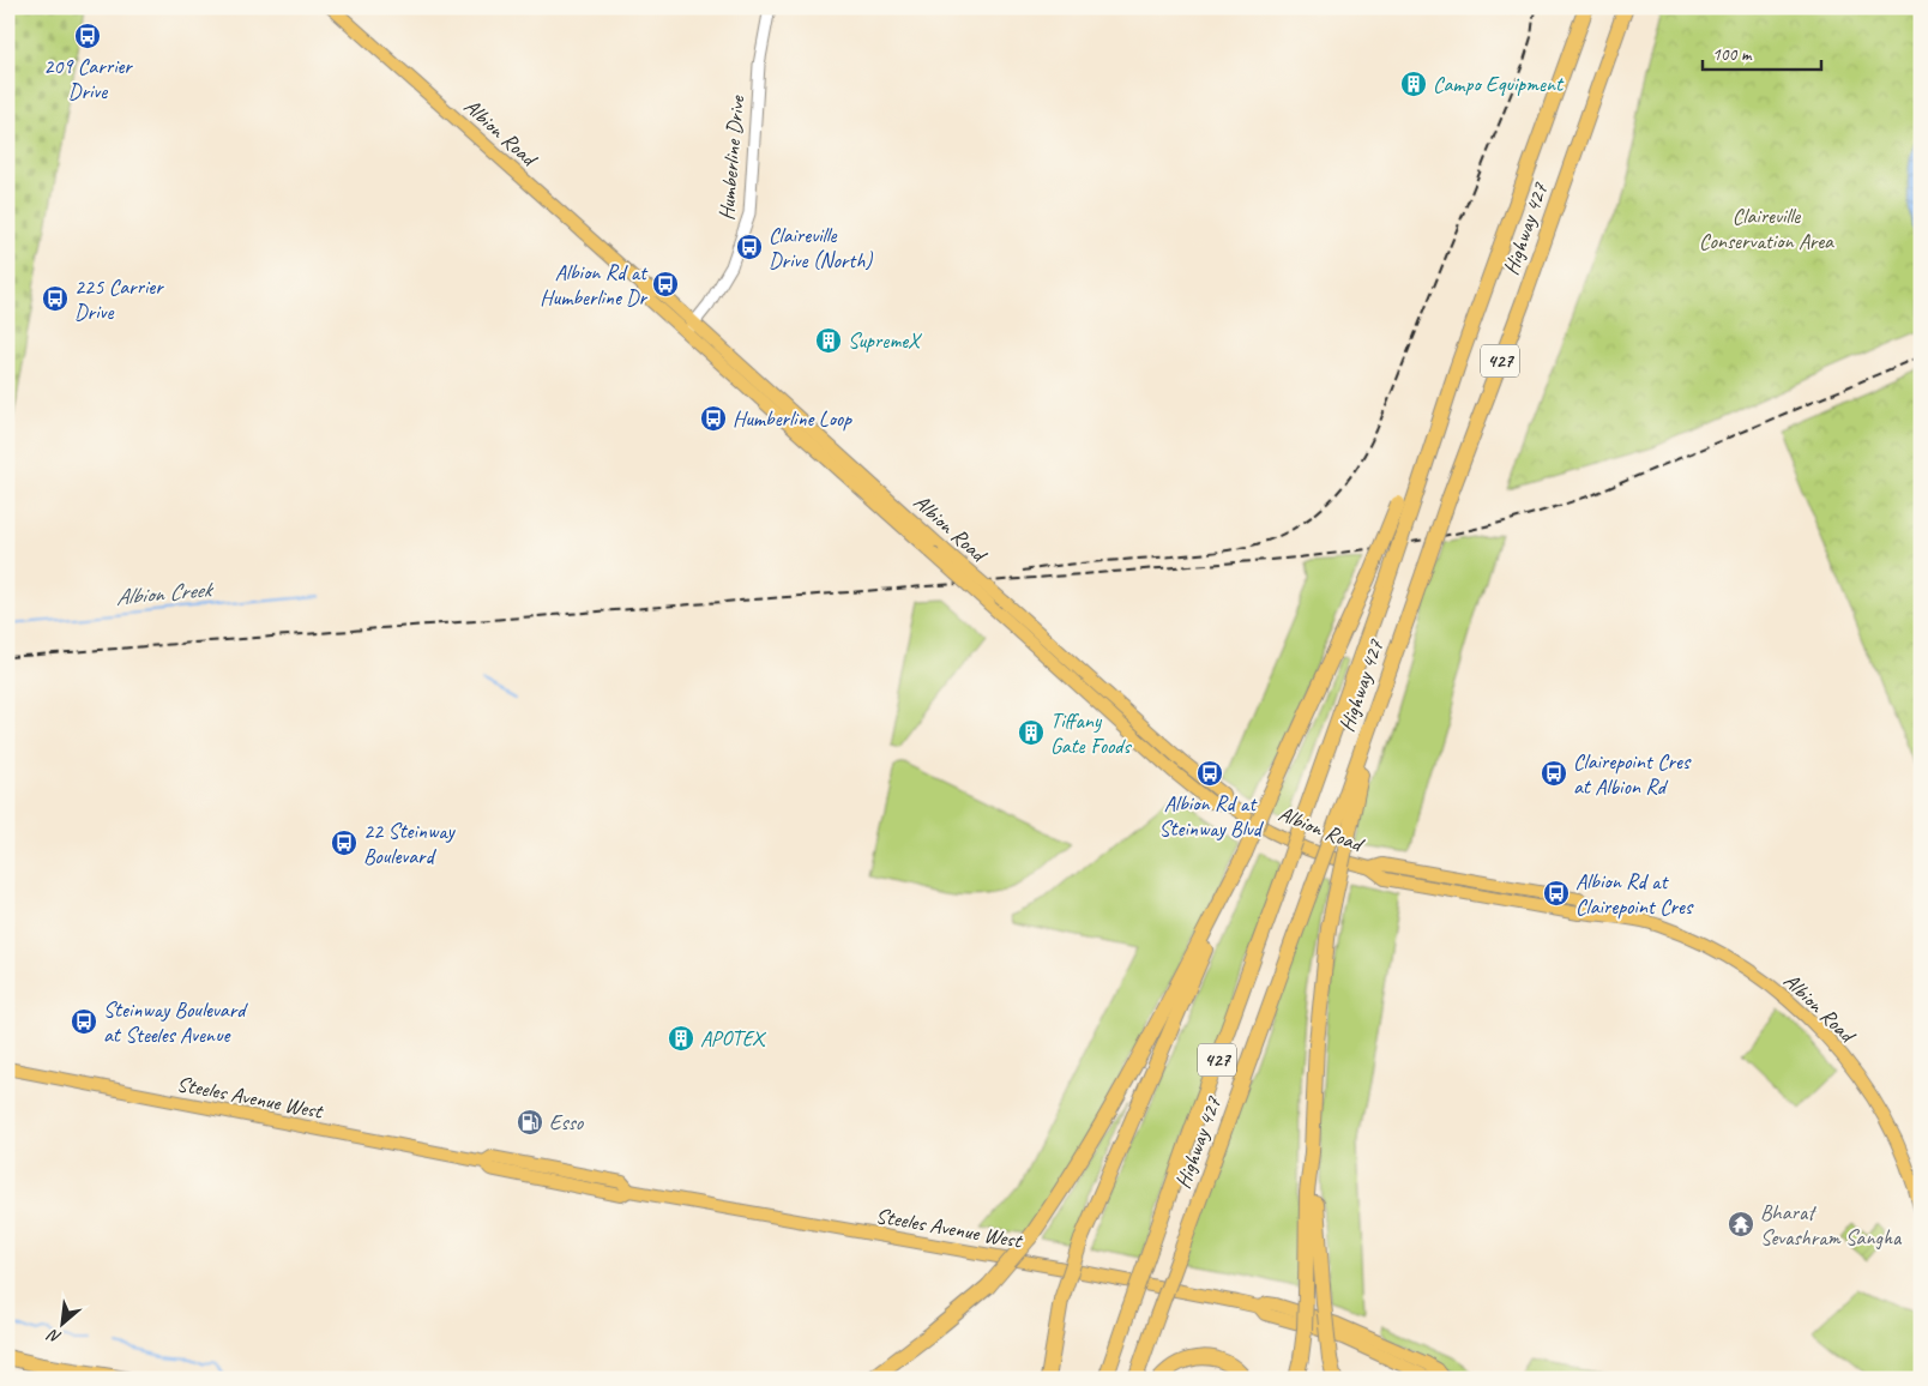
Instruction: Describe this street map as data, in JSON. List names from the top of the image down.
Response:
{
  "streets": {
    "highway": ["Highway 427", "427"],
    "main road": ["Albion Road", "Steeles Avenue West"],
    "street": ["Humberline Drive"]
  },
  "crossings": [
    ["Albion Road", "Humberline Drive"]
  ],
  "water": ["Albion Creek"],
  "parks": ["Claireville Conservation Area"],
  "places": {
    "bus stop": [
      "209 Carrier Drive",
      "Claireville Drive (North)",
      "Albion Rd at Humberline Dr",
      "225 Carrier Drive",
      "Humberline Loop",
      "Albion Rd at Steinway Blvd",
      "Clairepoint Cres at Albion Rd",
      "22 Steinway Boulevard",
      "Albion Rd at Clairepoint Cres",
      "Steinway Boulevard at Steeles Avenue"
    ],
    "building": [
      "Campo Equipment",
      "SupremeX",
      "Tiffany Gate Foods",
      "APOTEX"
    ],
    "fuel station": ["Esso"],
    "temple": ["Bharat Sevashram Sangha"]
  },
  "scale_bar": "100 m",
  "north": "bottom left"
}
